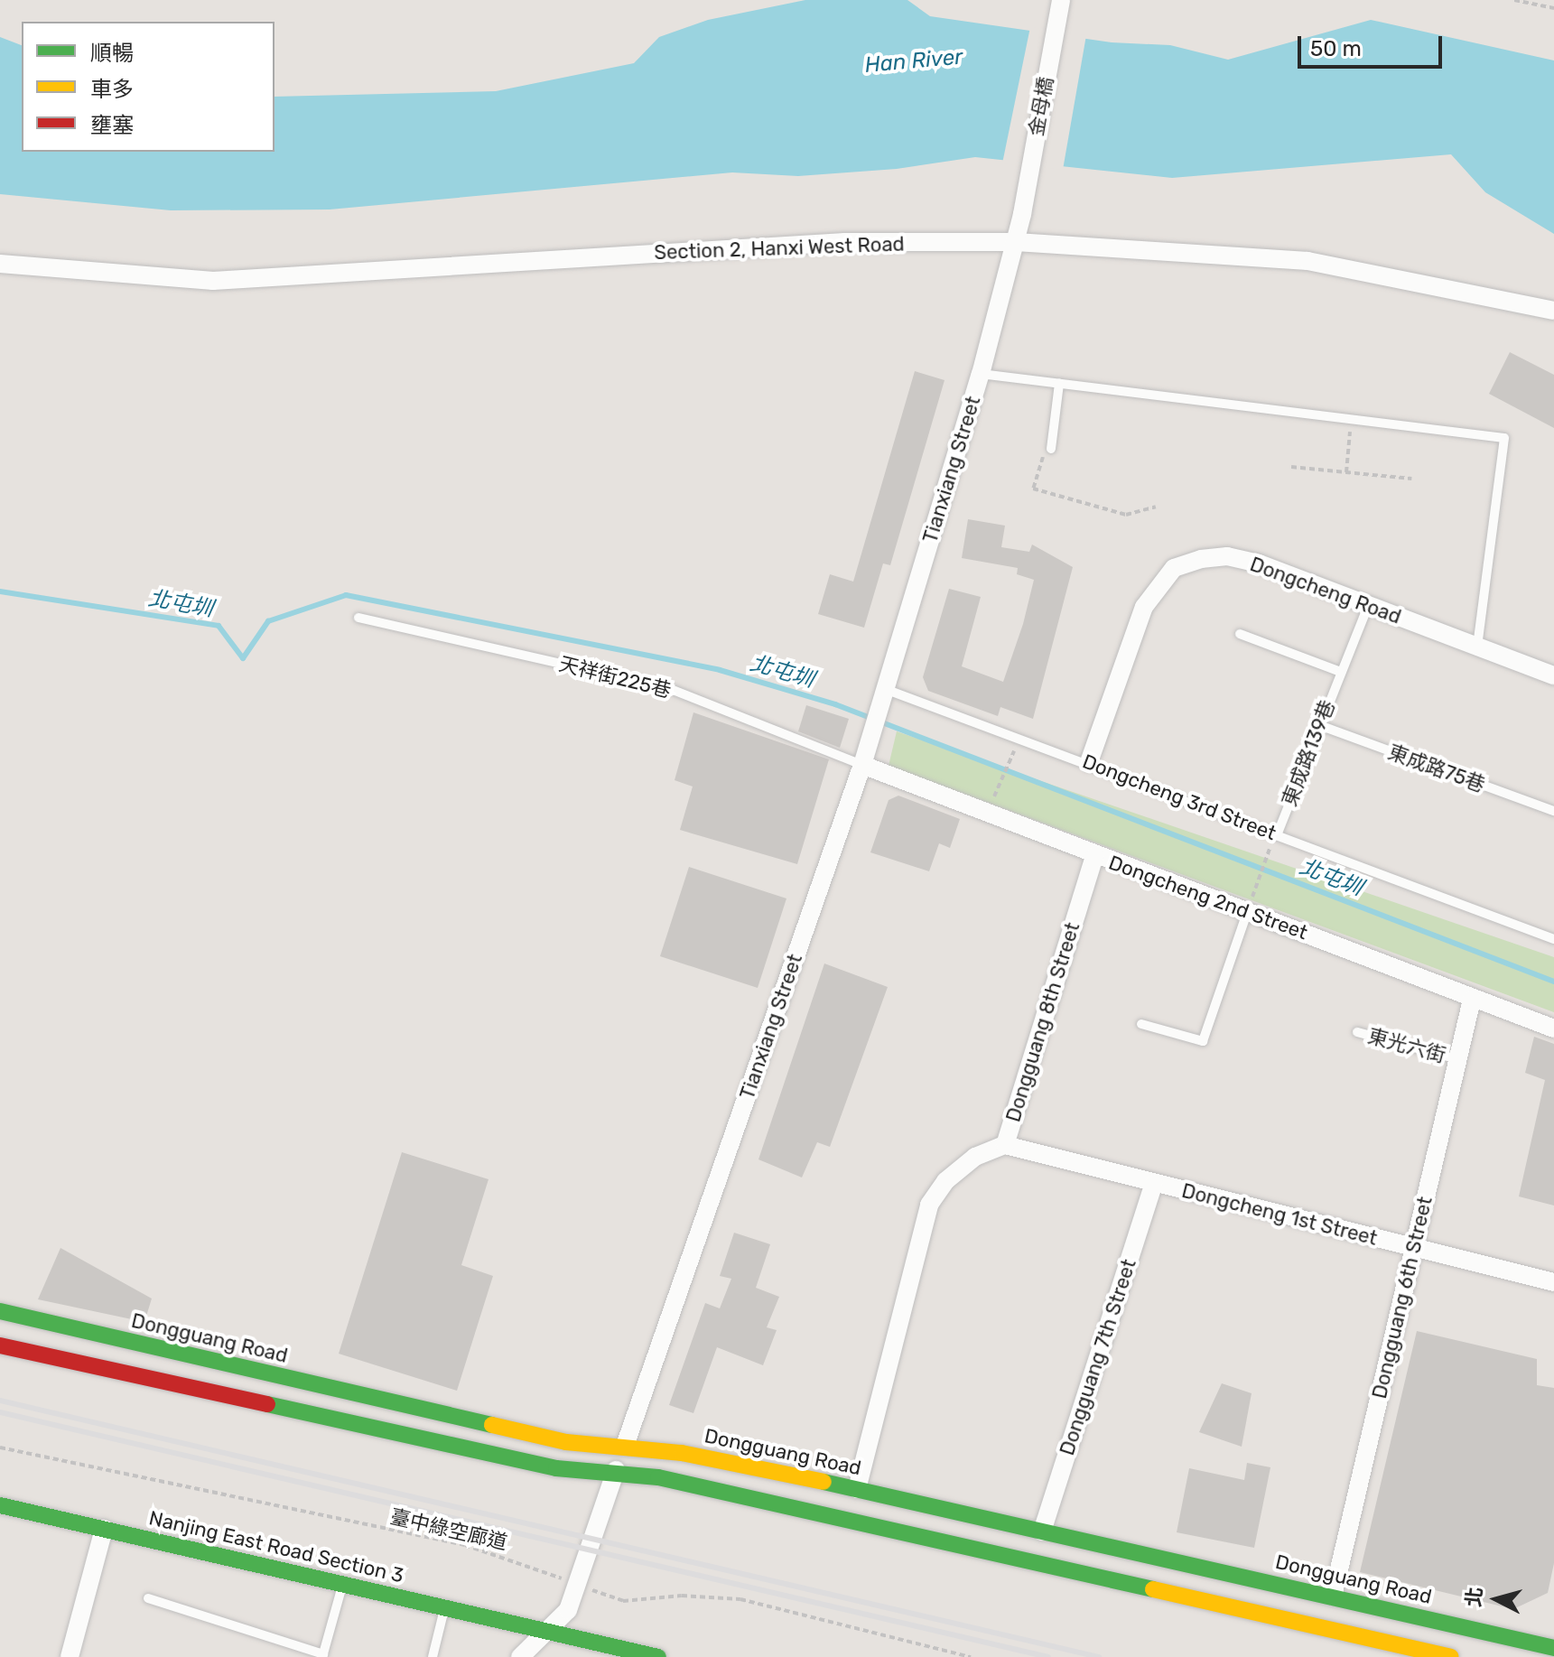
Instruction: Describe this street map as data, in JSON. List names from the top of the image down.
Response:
{
  "streets": {
    "street": [
      "金母橋",
      "Section 2, Hanxi West Road",
      "Tianxiang Street",
      "Dongcheng Road",
      "Dongcheng 2nd Street",
      "Dongguang 8th Street",
      "Dongcheng 1st Street",
      "Dongguang 6th Street",
      "Dongguang Road",
      "Dongguang 7th Street",
      "Nanjing East Road Section 3"
    ],
    "lane": [
      "天祥街225巷",
      "東成路139巷",
      "東成路75巷",
      "Dongcheng 3rd Street",
      "東光六街"
    ],
    "path": ["臺中綠空廊道"]
  },
  "crossings": [
    ["金母橋", "Tianxiang Street"],
    ["Section 2, Hanxi West Road", "Tianxiang Street"],
    ["Tianxiang Street", "Dongcheng Road"],
    ["Tianxiang Street", "天祥街225巷"],
    ["Tianxiang Street", "Dongcheng 3rd Street"],
    ["Tianxiang Street", "Dongcheng 2nd Street"],
    ["Tianxiang Street", "Dongguang Road"],
    ["Tianxiang Street", "臺中綠空廊道"],
    ["Tianxiang Street", "Nanjing East Road Section 3"],
    ["Dongcheng Road", "東成路139巷"],
    ["Dongcheng Road", "Dongcheng 3rd Street"],
    ["天祥街225巷", "Dongcheng 2nd Street"],
    ["東成路139巷", "東成路75巷"],
    ["東成路139巷", "Dongcheng 3rd Street"],
    ["Dongcheng 2nd Street", "Dongguang 8th Street"],
    ["Dongcheng 2nd Street", "Dongguang 6th Street"],
    ["Dongguang 8th Street", "Dongcheng 1st Street"],
    ["Dongguang 8th Street", "Dongguang Road"],
    ["東光六街", "Dongguang 6th Street"],
    ["Dongcheng 1st Street", "Dongguang 6th Street"],
    ["Dongcheng 1st Street", "Dongguang 7th Street"],
    ["Dongguang 6th Street", "Dongguang Road"],
    ["Dongguang Road", "Dongguang 7th Street"]
  ],
  "water": ["Han River", "北屯圳"],
  "legend": ["順暢", "車多", "壅塞"],
  "scale_bar": "50 m",
  "north": "left"
}
